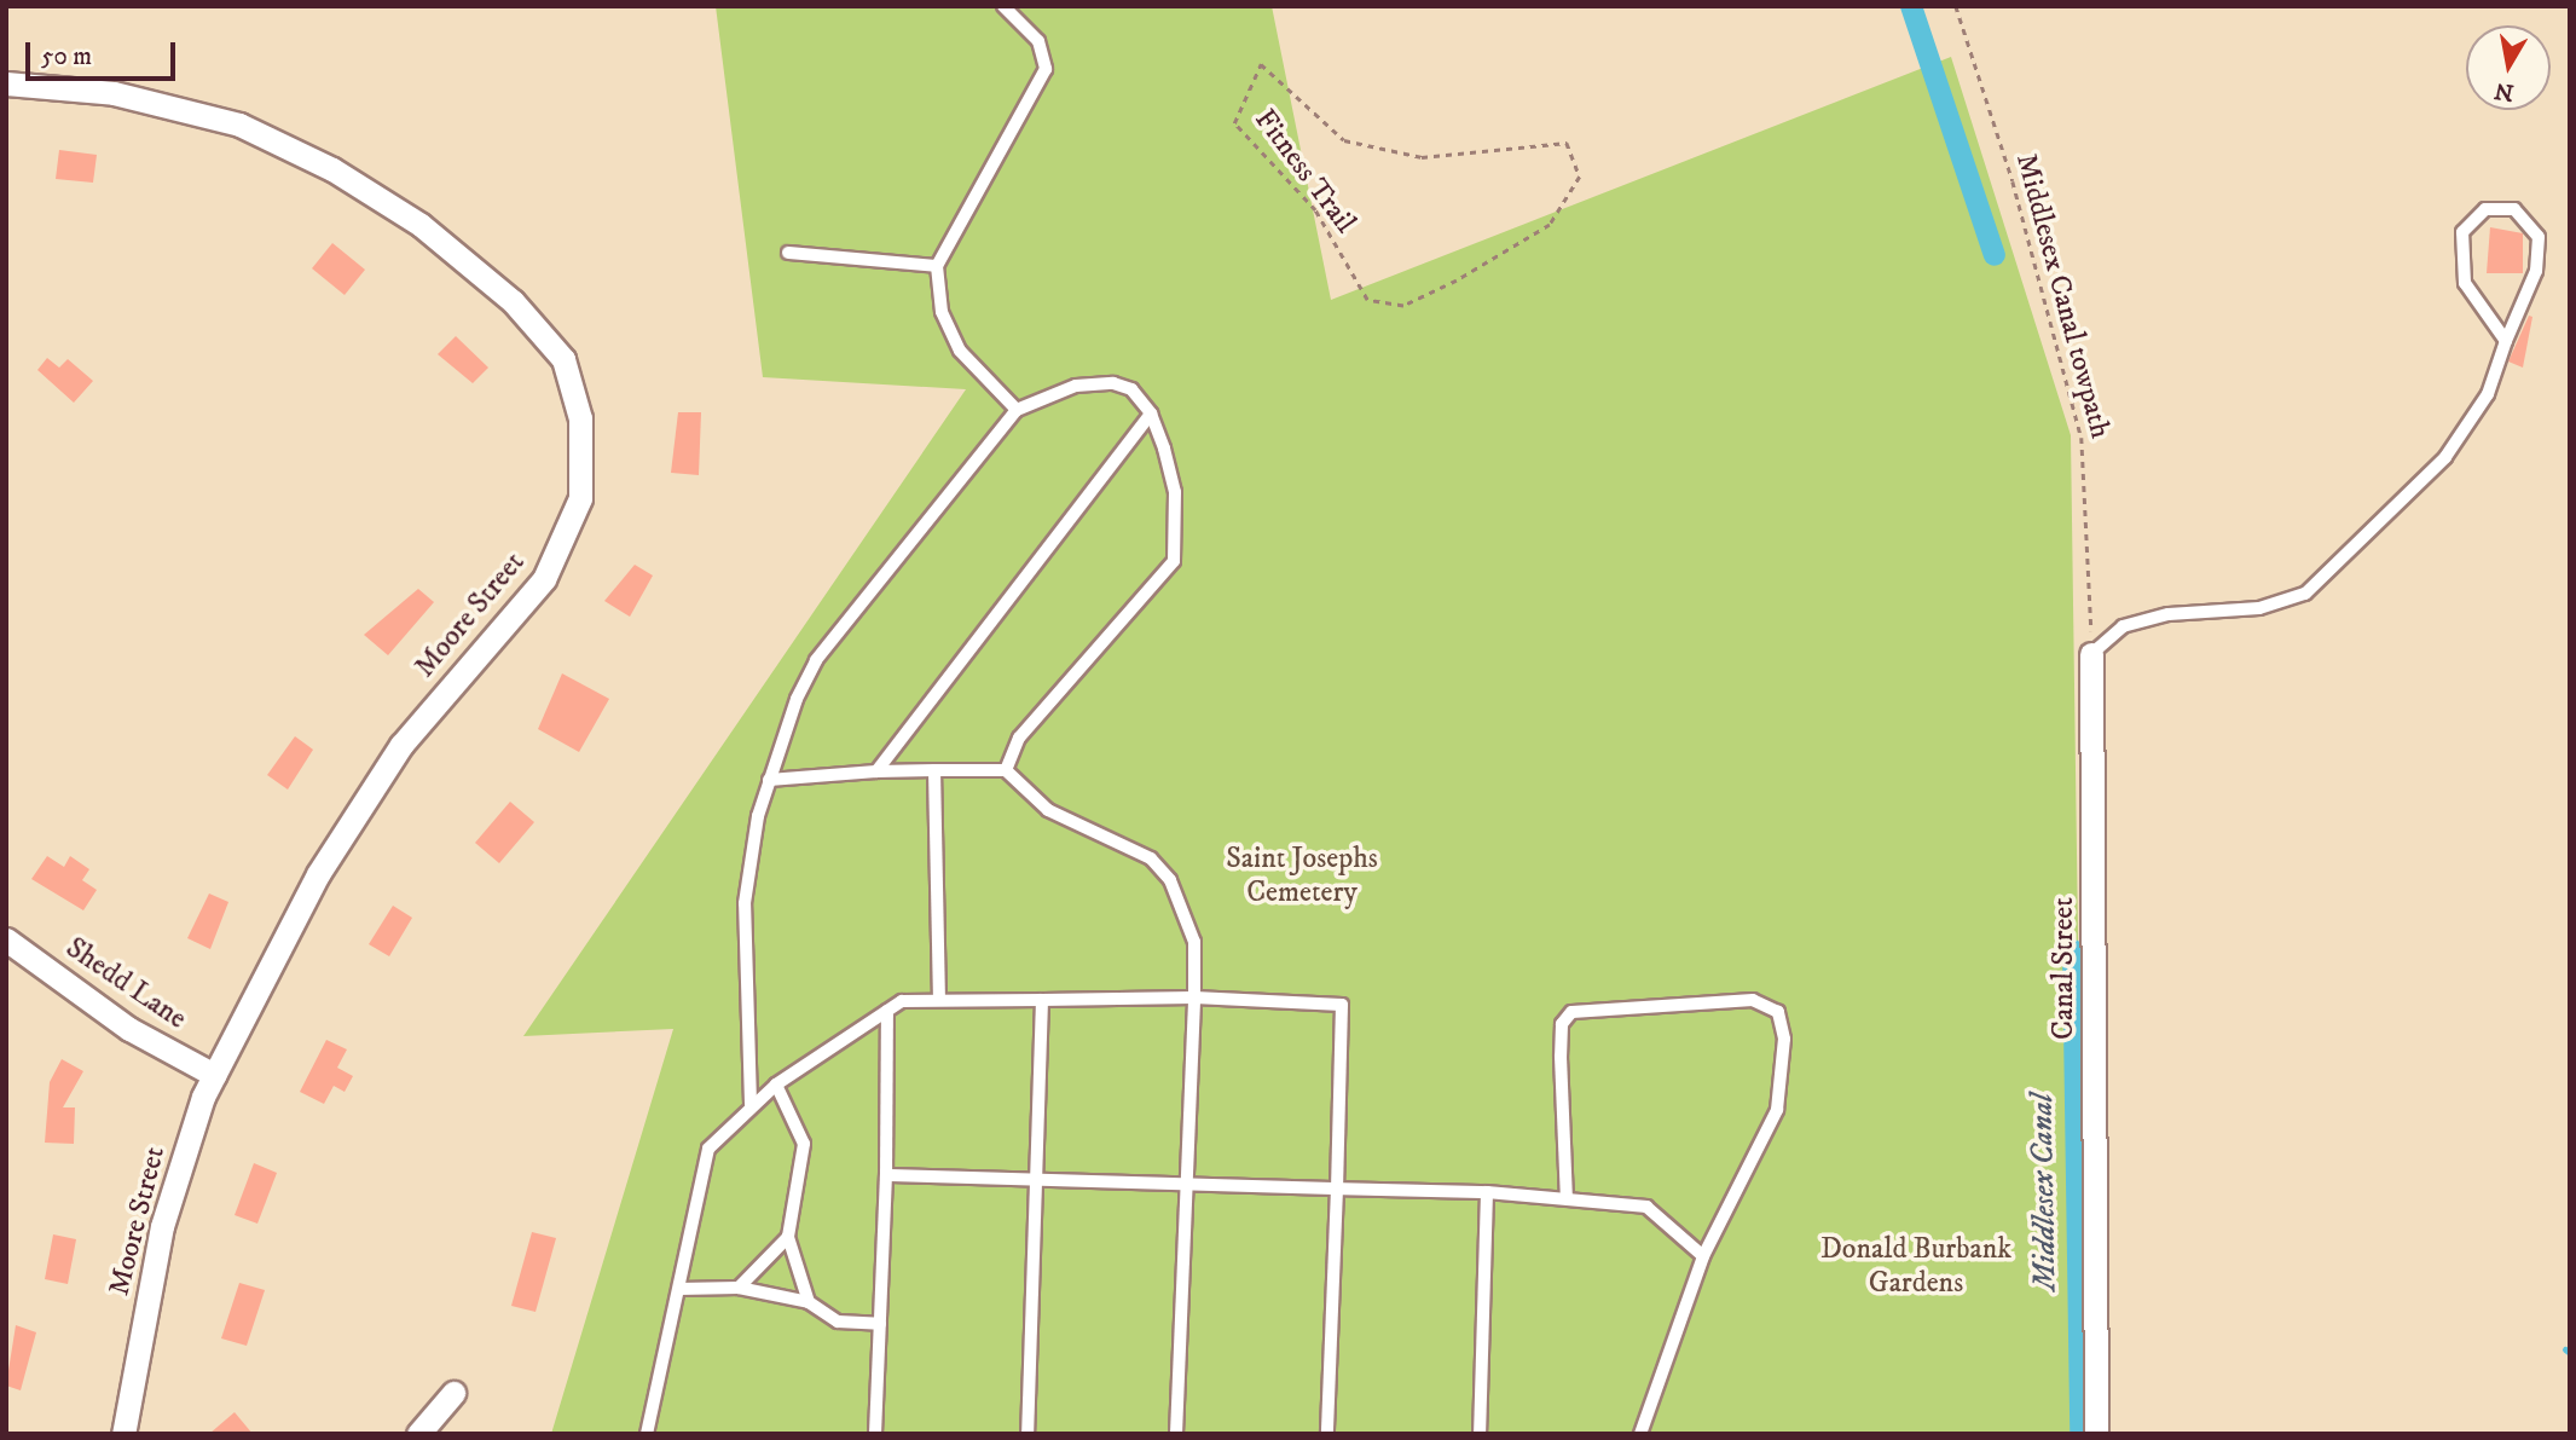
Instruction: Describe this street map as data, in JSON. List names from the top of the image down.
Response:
{
  "streets": {
    "street": ["Moore Street", "Canal Street", "Shedd Lane"],
    "path": ["Fitness Trail", "Middlesex Canal towpath"]
  },
  "crossings": [
    ["Middlesex Canal towpath", "Canal Street"],
    ["Moore Street", "Shedd Lane"]
  ],
  "water": ["Middlesex Canal"],
  "parks": ["Saint Josephs Cemetery", "Donald Burbank Gardens"],
  "scale_bar": "50 m",
  "north": "bottom"
}
